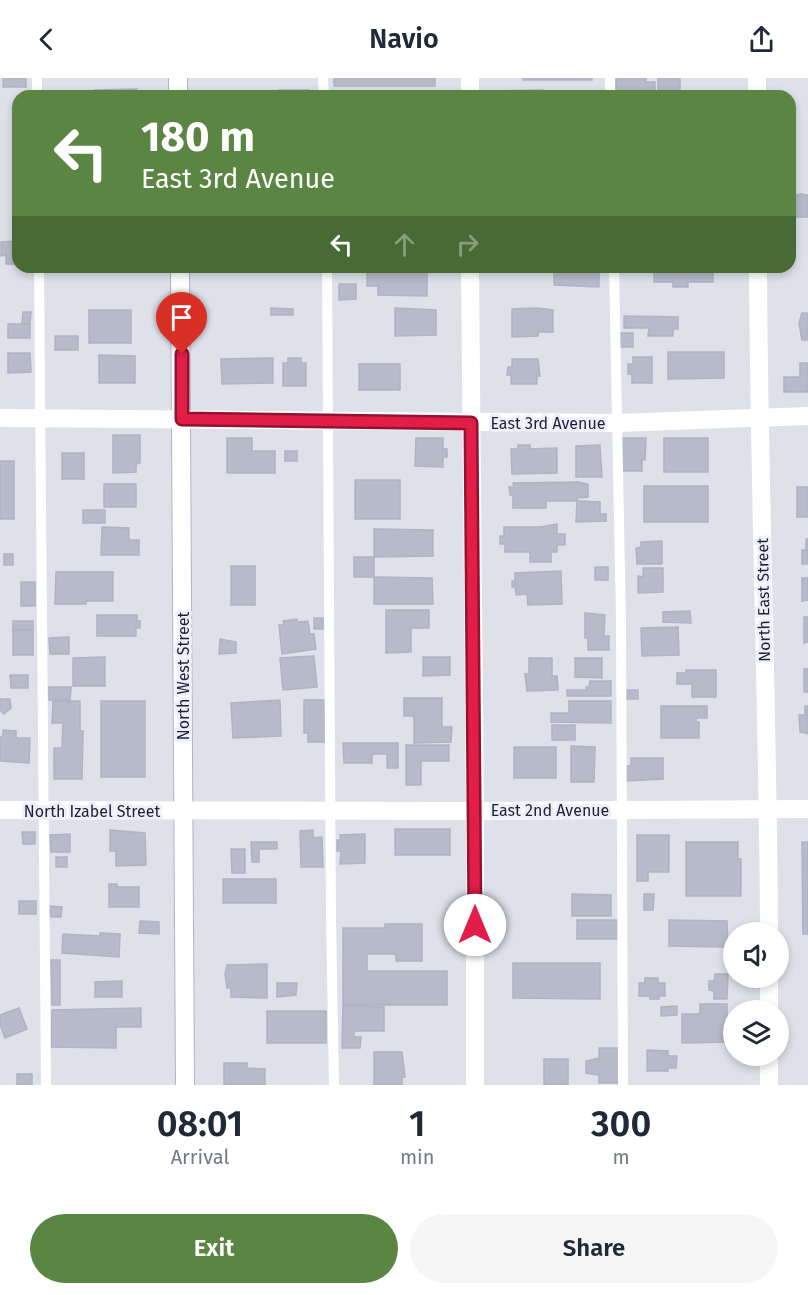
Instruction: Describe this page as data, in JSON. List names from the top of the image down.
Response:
{
  "streets": {
    "street": [
      "East 3rd Avenue",
      "North East Street",
      "North West Street",
      "East 2nd Avenue",
      "North Izabel Street"
    ]
  },
  "crossings": [
    ["East 3rd Avenue", "North East Street"],
    ["East 3rd Avenue", "North West Street"],
    ["North East Street", "East 2nd Avenue"],
    ["North West Street", "East 2nd Avenue"],
    ["North West Street", "North Izabel Street"],
    ["East 2nd Avenue", "North Izabel Street"]
  ],
  "page": {
    "header": "Navio",
    "turn": ["180 m", "East 3rd Avenue"],
    "eta": [
      "08:01",
      "Arrival",
      "1",
      "min",
      "300",
      "m"
    ],
    "buttons": ["Exit", "Share"]
  }
}
